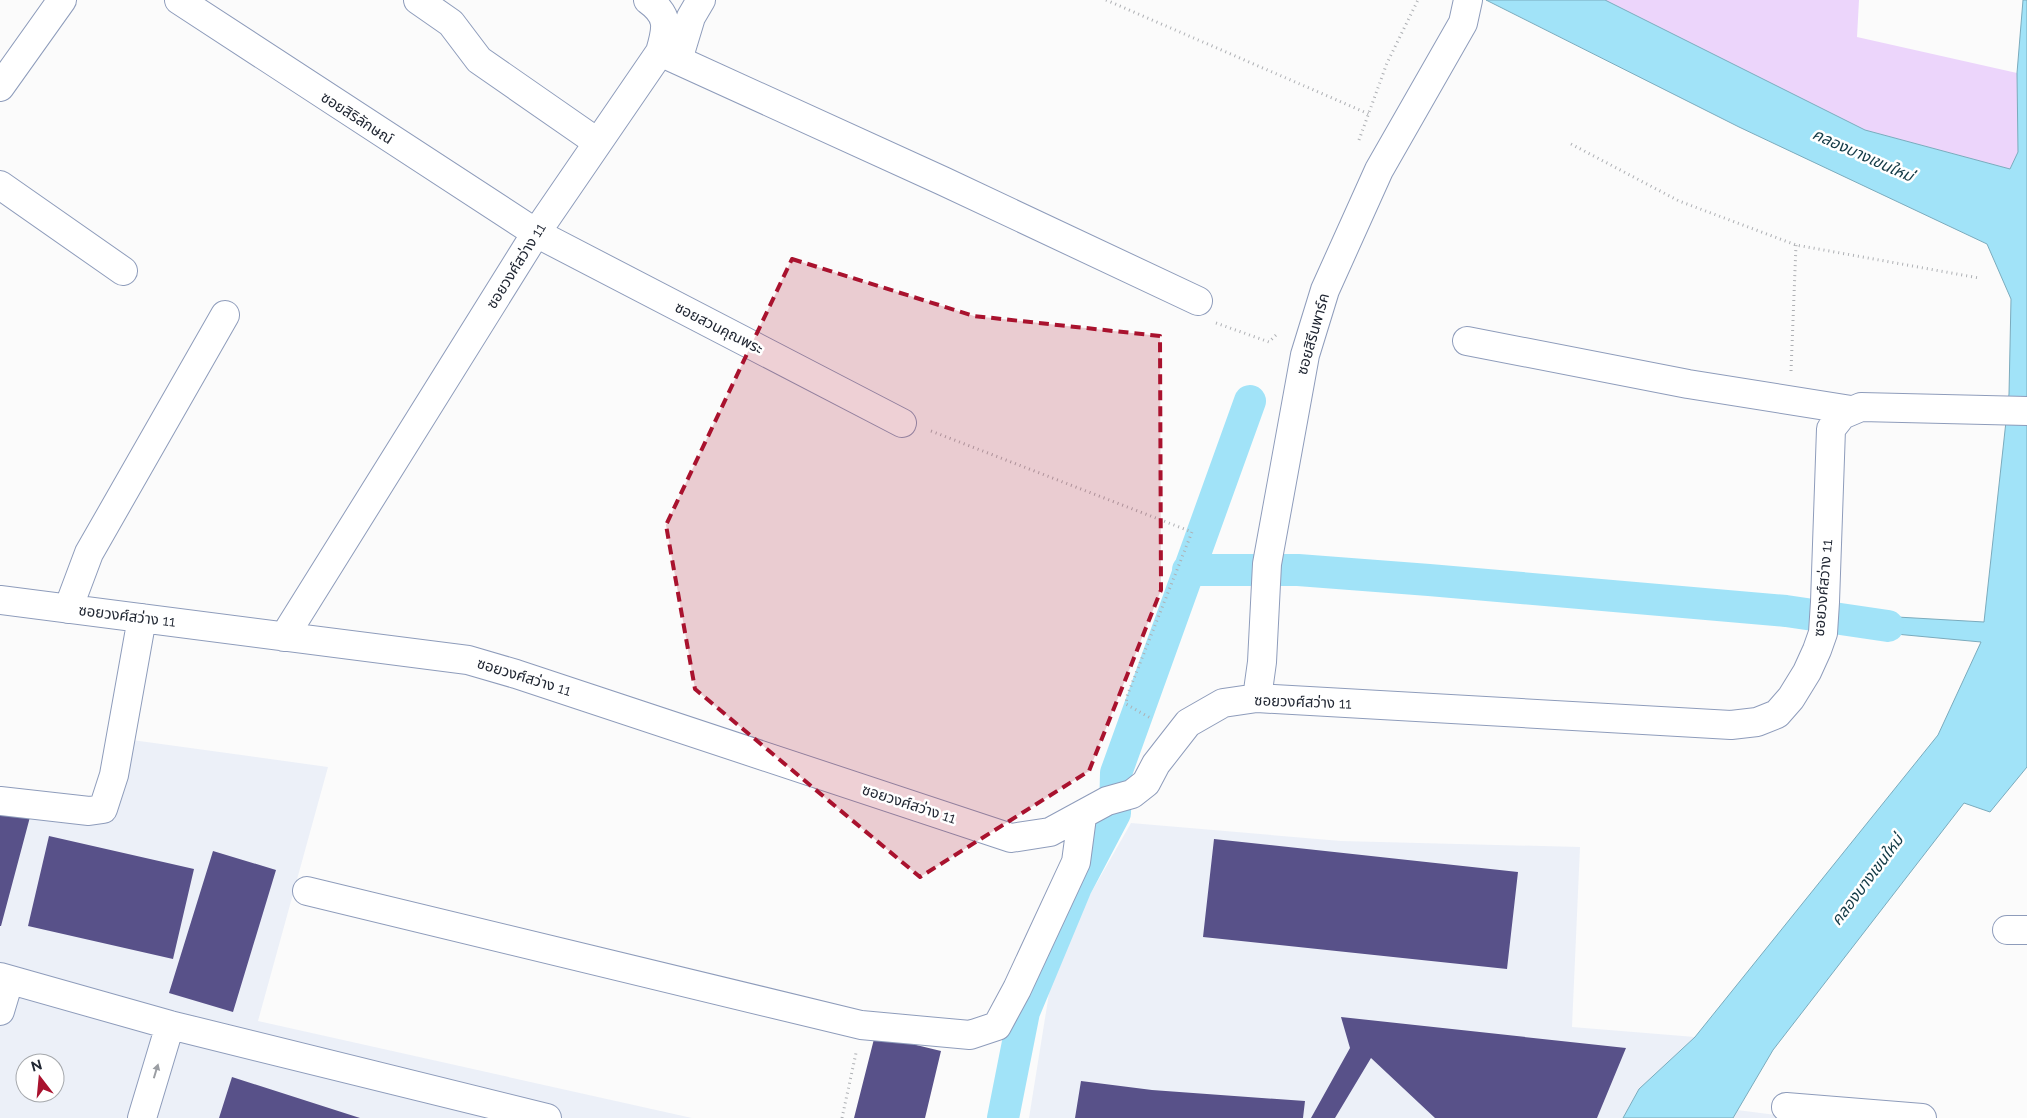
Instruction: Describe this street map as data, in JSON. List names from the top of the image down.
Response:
{
  "streets": {
    "street": [
      "ซอยสิริลักษณ์",
      "ซอยวงศ์สว่าง 11",
      "ซอยสวนคุณพระ",
      "ซอยสิรีนพาร์ค"
    ]
  },
  "crossings": [
    ["ซอยสิริลักษณ์", "ซอยวงศ์สว่าง 11"],
    ["ซอยสิริลักษณ์", "ซอยสวนคุณพระ"],
    ["ซอยวงศ์สว่าง 11", "ซอยสวนคุณพระ"],
    ["ซอยวงศ์สว่าง 11", "ซอยสิรีนพาร์ค"]
  ],
  "water": ["คลองบางเขนใหม่"],
  "north": "top"
}
